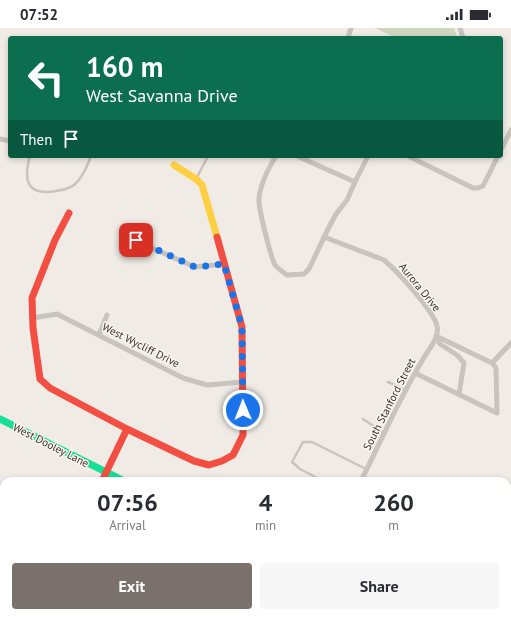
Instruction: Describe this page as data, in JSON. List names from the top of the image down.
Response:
{
  "streets": {
    "street": [
      "Aurora Drive",
      "West Wycliff Drive",
      "South Stanford Street",
      "West Dooley Lane"
    ]
  },
  "crossings": [
    ["Aurora Drive", "South Stanford Street"]
  ],
  "page": {
    "status": "07:52",
    "turn": ["160 m", "West Savanna Drive"],
    "then": "Then",
    "eta": [
      "07:56",
      "Arrival",
      "4",
      "min",
      "260",
      "m"
    ],
    "buttons": ["Exit", "Share"]
  }
}
